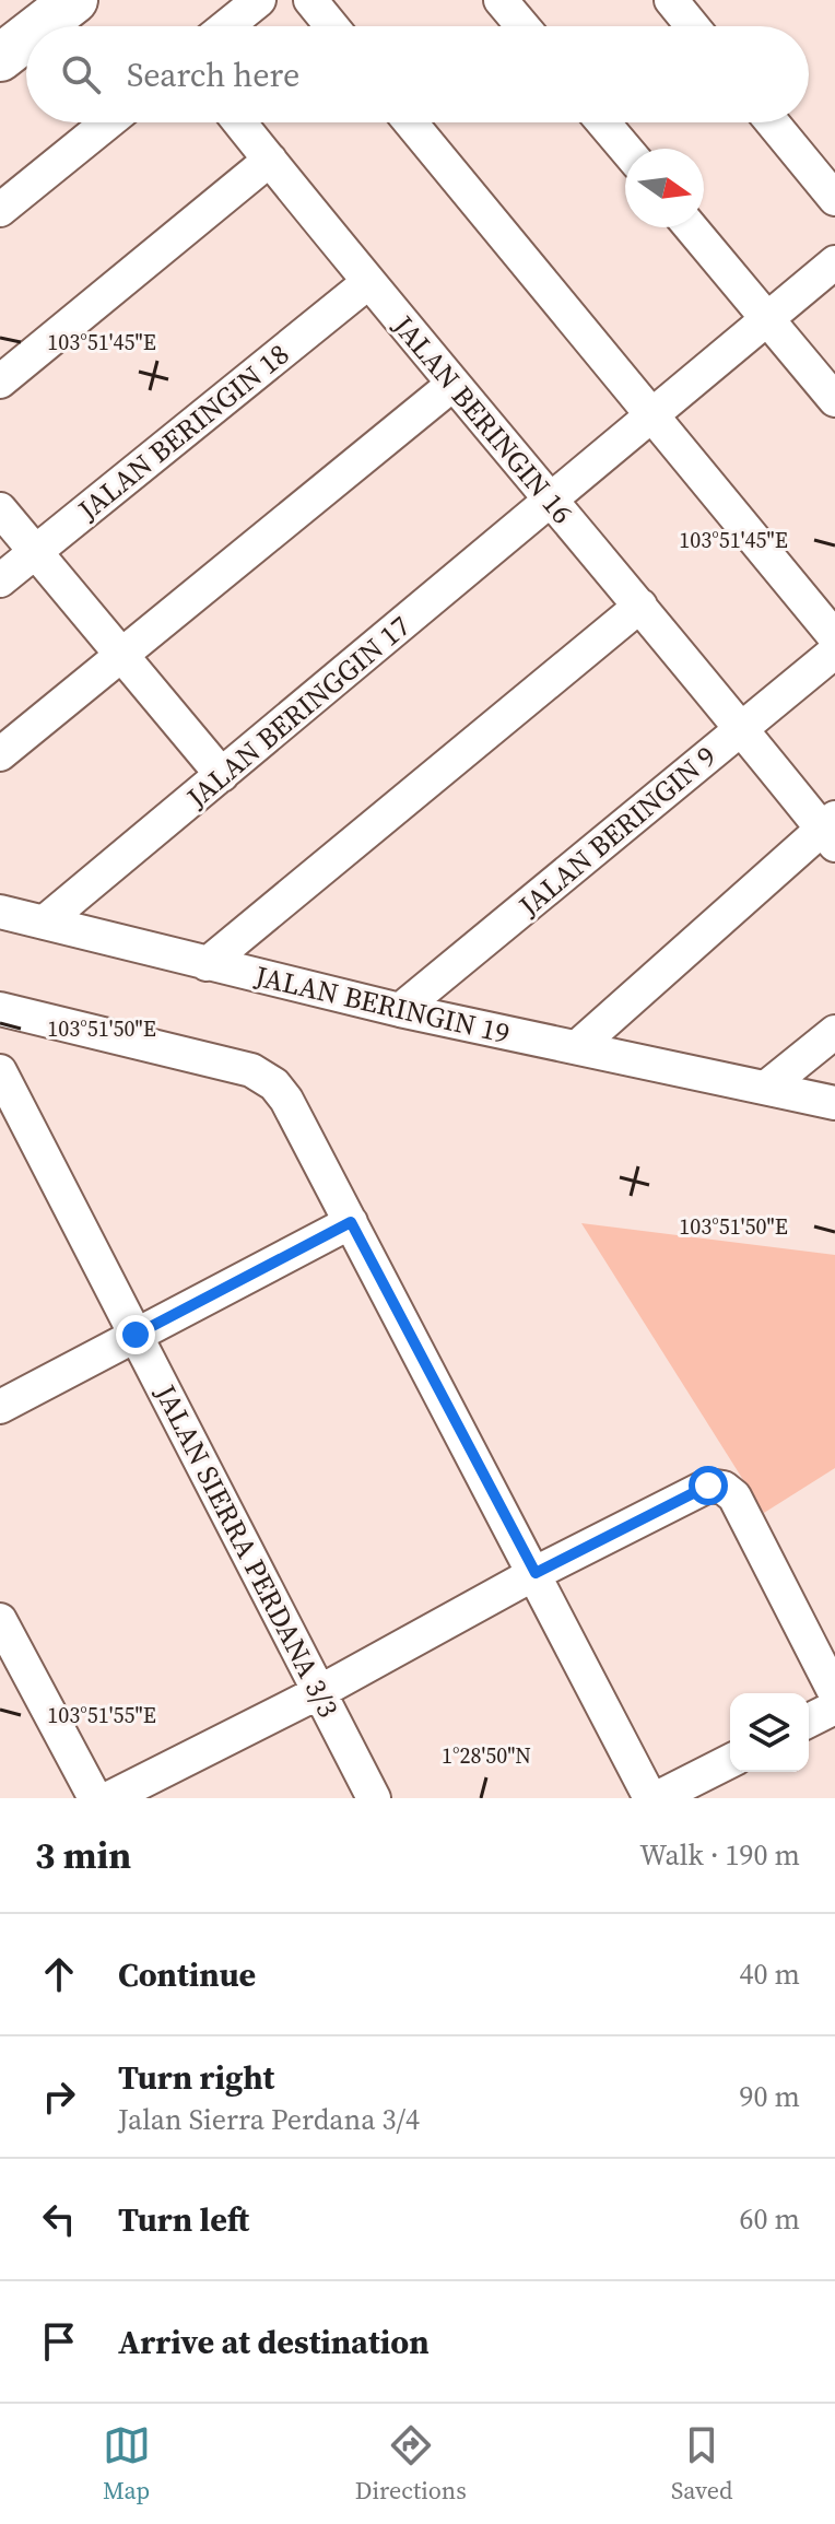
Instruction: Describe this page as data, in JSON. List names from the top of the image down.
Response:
{
  "streets": {
    "street": [
      "JALAN BERINGIN 16",
      "JALAN BERINGIN 18",
      "JALAN BERINGGIN 17",
      "JALAN BERINGIN 9",
      "JALAN BERINGIN 19",
      "JALAN SIERRA PERDANA 3/3"
    ]
  },
  "crossings": [
    ["JALAN BERINGIN 16", "JALAN BERINGIN 18"],
    ["JALAN BERINGIN 16", "JALAN BERINGGIN 17"],
    ["JALAN BERINGIN 16", "JALAN BERINGIN 9"],
    ["JALAN BERINGGIN 17", "JALAN BERINGIN 19"],
    ["JALAN BERINGIN 9", "JALAN BERINGIN 19"]
  ],
  "north": "right",
  "page": {
    "search": "Search here",
    "heading": ["3 min", "Walk · 190 m"],
    "list": [
      ["Continue", "40 m"],
      ["Turn right", "Jalan Sierra Perdana 3/4", "90 m"],
      ["Turn left", "60 m"],
      "Arrive at destination"
    ],
    "nav": ["Map", "Directions", "Saved"]
  },
  "coordinates": [
    "103°51'45\"E",
    "103°51'50\"E",
    "103°51'55\"E",
    "1°28'50\"N"
  ]
}
